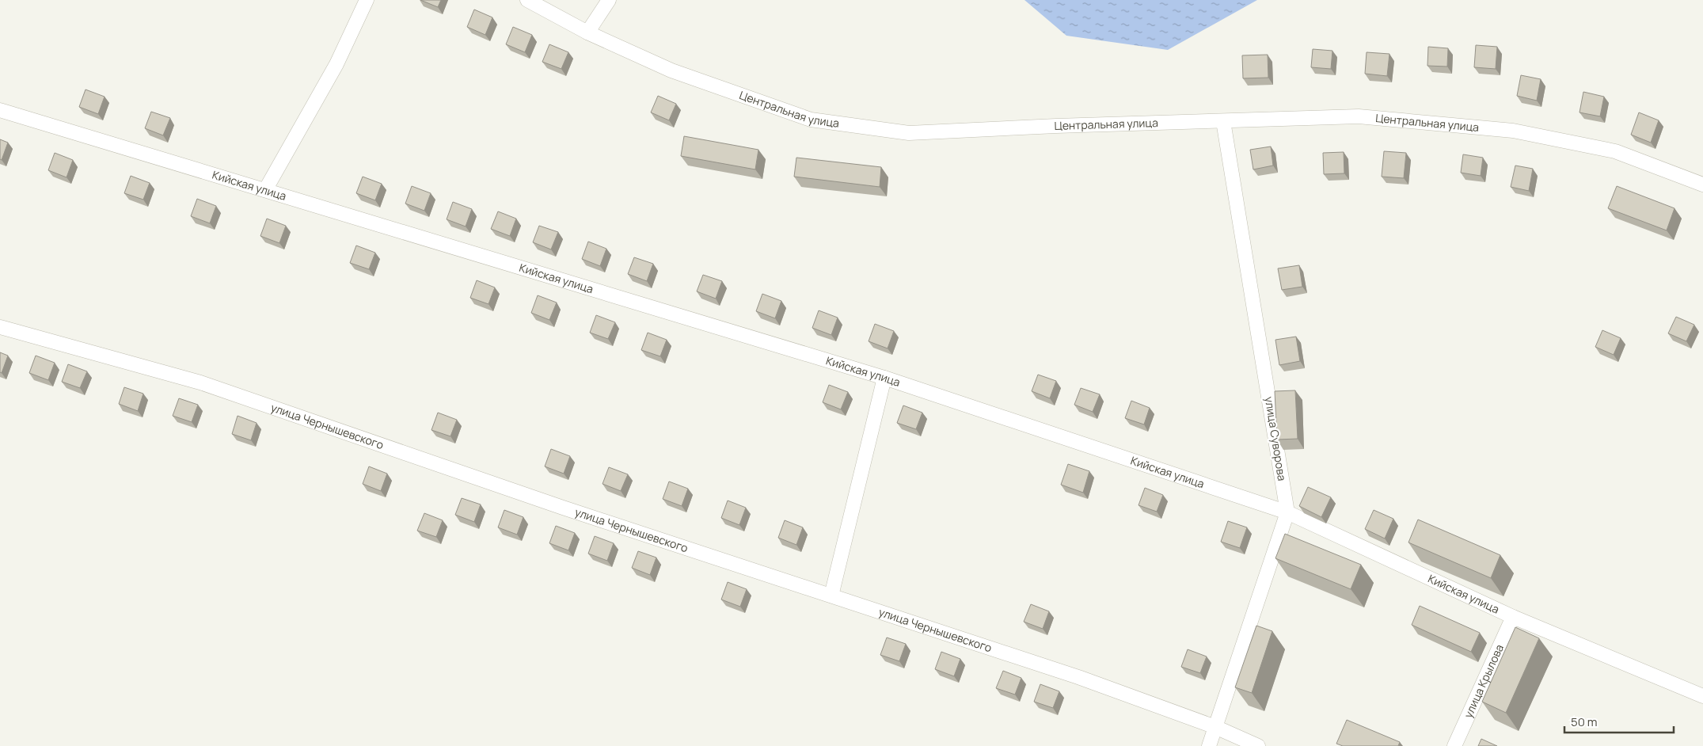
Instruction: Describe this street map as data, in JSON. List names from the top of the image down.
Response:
{
  "streets": {
    "street": [
      "Центральная улица",
      "Кийская улица",
      "улица Чернышевского",
      "улица Суворова",
      "улица Крылова"
    ]
  },
  "crossings": [
    ["Центральная улица", "улица Суворова"],
    ["Кийская улица", "улица Суворова"],
    ["Кийская улица", "улица Крылова"],
    ["улица Чернышевского", "улица Суворова"]
  ],
  "scale_bar": "50 m"
}
